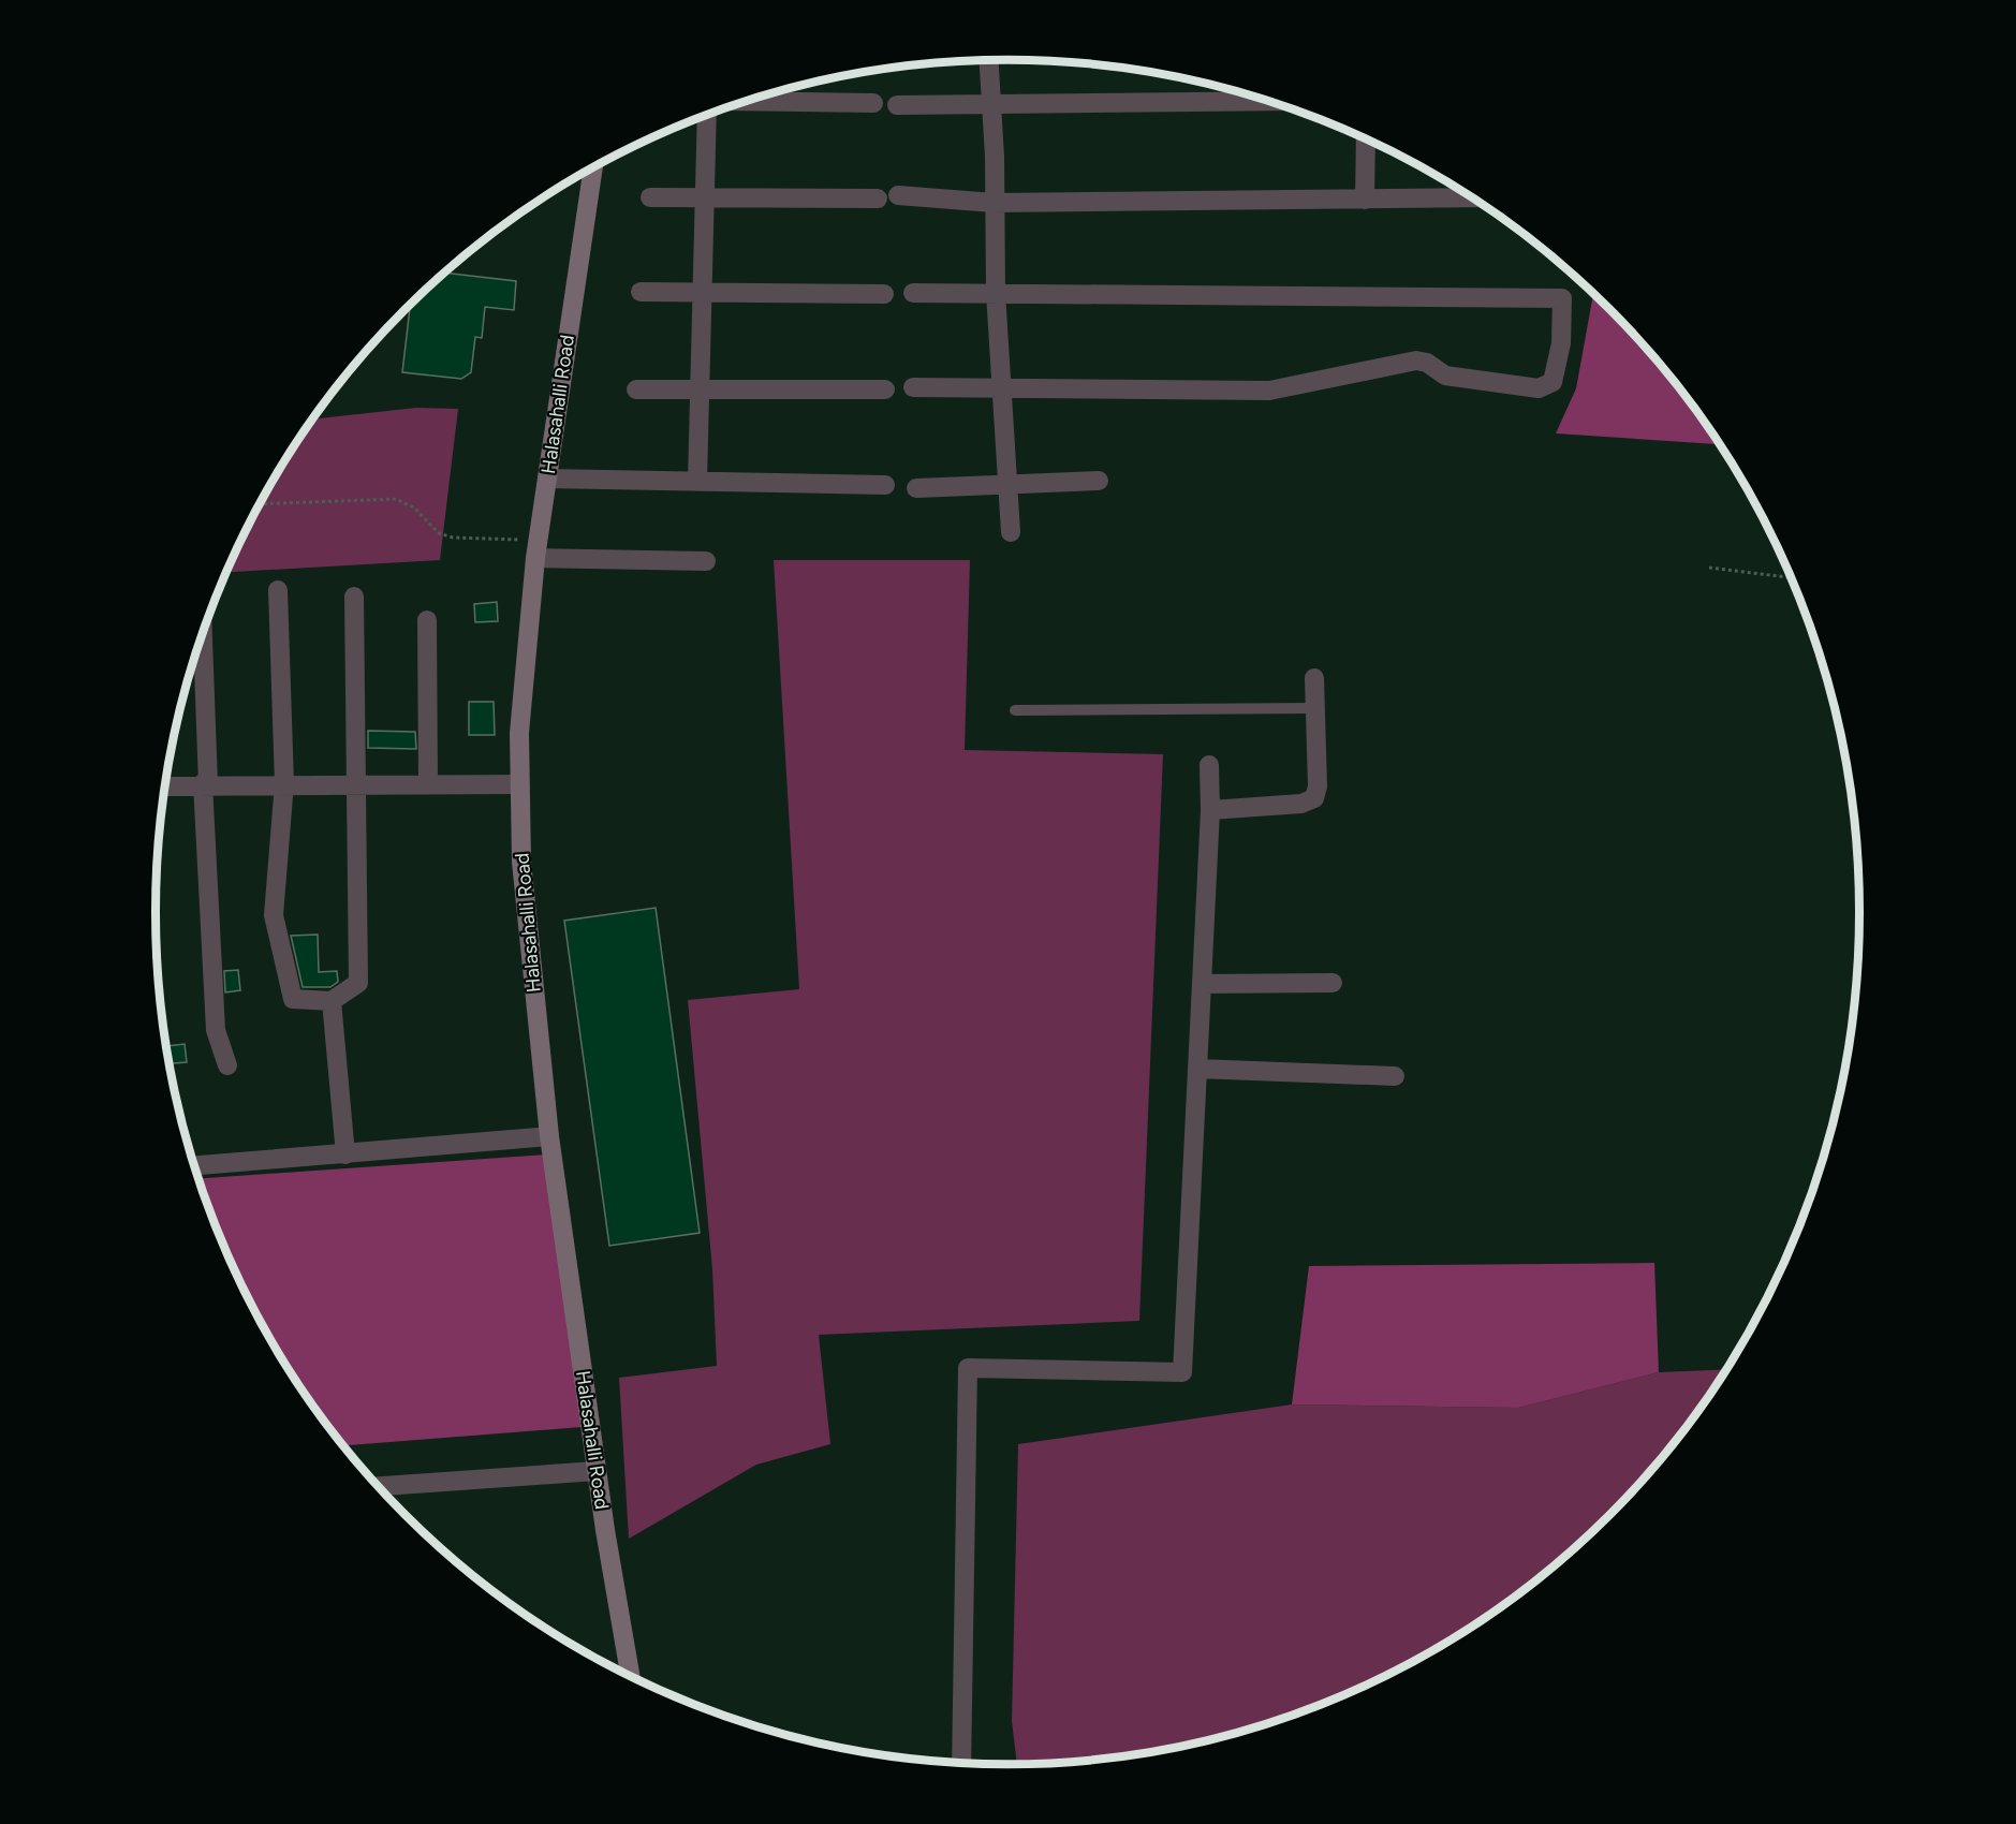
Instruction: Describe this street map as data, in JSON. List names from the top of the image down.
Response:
{
  "streets": {
    "main road": ["Halasahalli Road"]
  }
}
